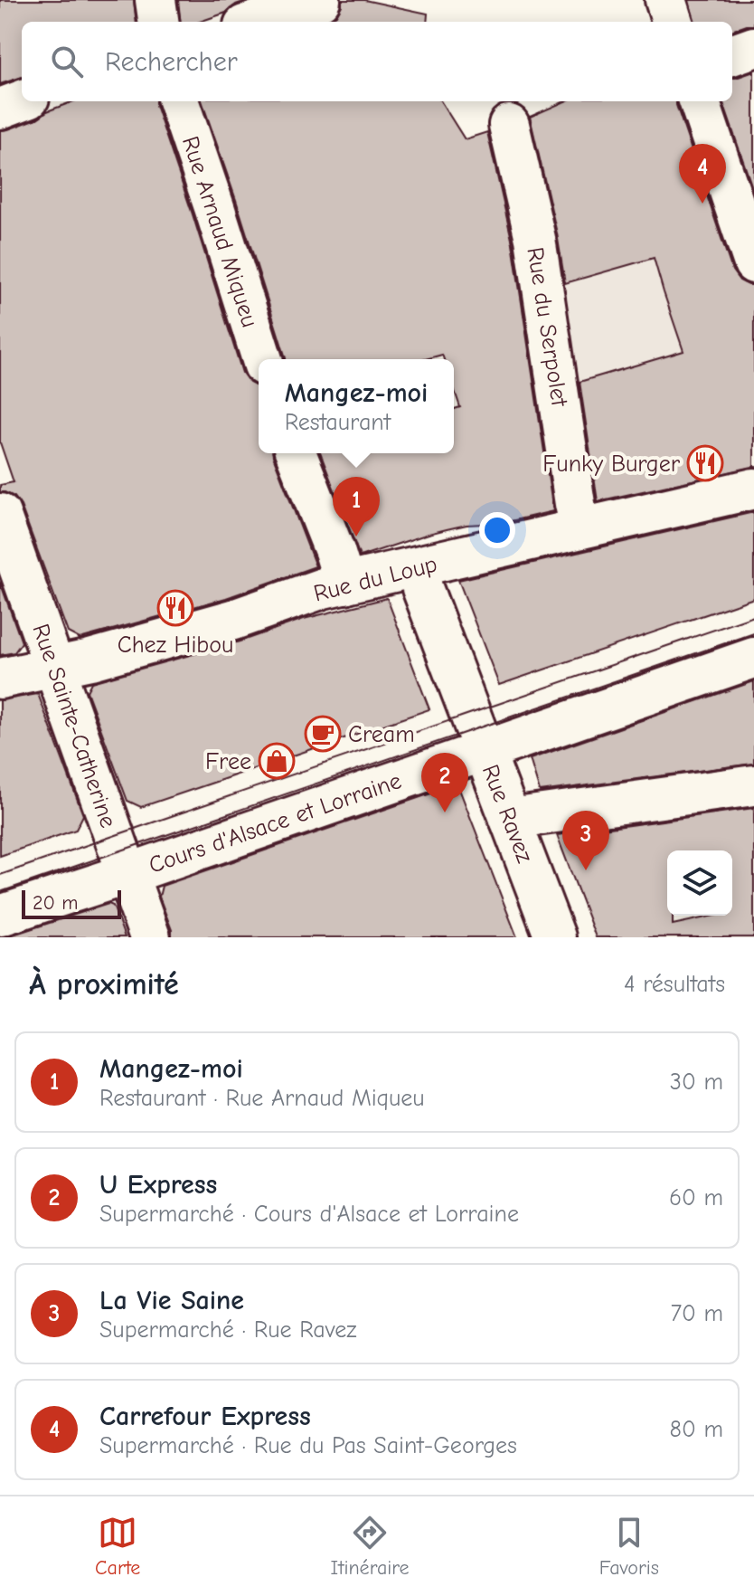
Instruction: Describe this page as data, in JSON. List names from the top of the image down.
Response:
{
  "streets": {
    "street": [
      "Rue Arnaud Miqueu",
      "Rue du Serpolet",
      "Rue du Loup",
      "Rue Sainte-Catherine",
      "Rue Ravez",
      "Cours d'Alsace et Lorraine"
    ]
  },
  "crossings": [
    ["Rue du Serpolet", "Rue du Loup"],
    ["Rue du Loup", "Rue Sainte-Catherine"],
    ["Rue du Loup", "Rue Ravez"],
    ["Rue Sainte-Catherine", "Cours d'Alsace et Lorraine"],
    ["Rue Ravez", "Cours d'Alsace et Lorraine"]
  ],
  "places": {
    "restaurant": ["Funky Burger", "Chez Hibou"],
    "cafe": ["Cream"],
    "shop": ["Free"]
  },
  "scale_bar": "20 m",
  "page": {
    "search": "Rechercher",
    "pins": [
      "4",
      "1",
      "2",
      "3"
    ],
    "popup": ["Mangez-moi", "Restaurant"],
    "scale": "20 m",
    "heading": ["À proximité", "4 résultats"],
    "list": [
      {
        "mark": "1",
        "name": "Mangez-moi",
        "note": "Restaurant · Rue Arnaud Miqueu",
        "value": "30 m"
      },
      {
        "mark": "2",
        "name": "U Express",
        "note": "Supermarché · Cours d'Alsace et Lorraine",
        "value": "60 m"
      },
      {
        "mark": "3",
        "name": "La Vie Saine",
        "note": "Supermarché · Rue Ravez",
        "value": "70 m"
      },
      {
        "mark": "4",
        "name": "Carrefour Express",
        "note": "Supermarché · Rue du Pas Saint-Georges",
        "value": "80 m"
      }
    ],
    "nav": ["Carte", "Itinéraire", "Favoris"]
  }
}
